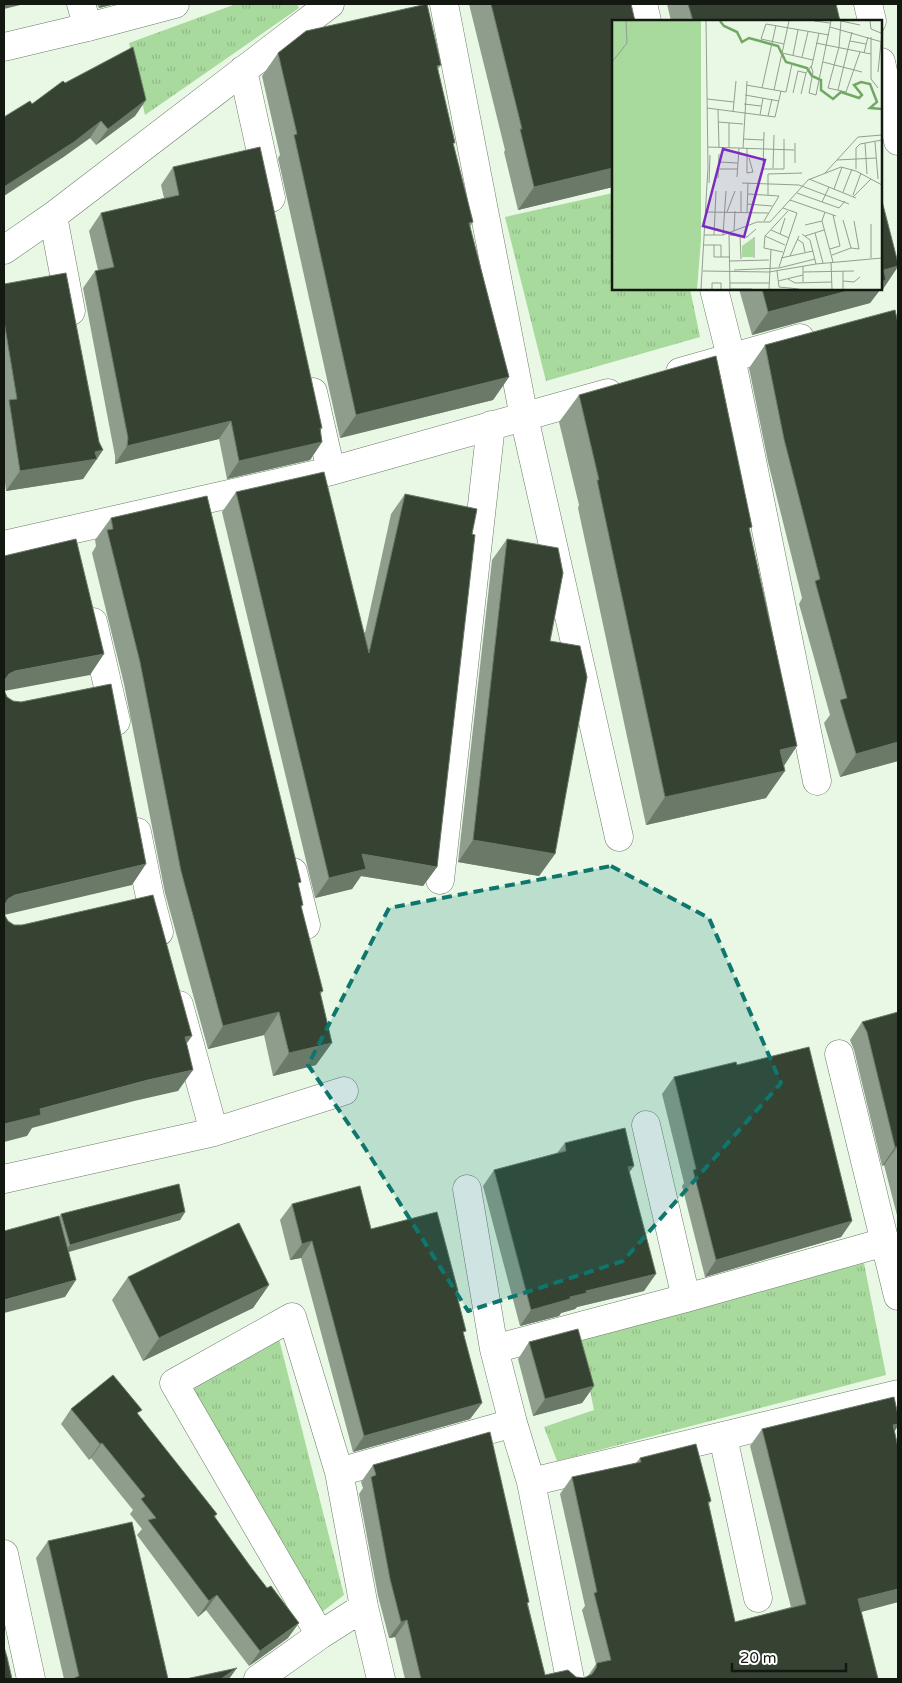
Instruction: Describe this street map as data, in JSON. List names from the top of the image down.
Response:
{
  "scale_bar": "20 m"
}
